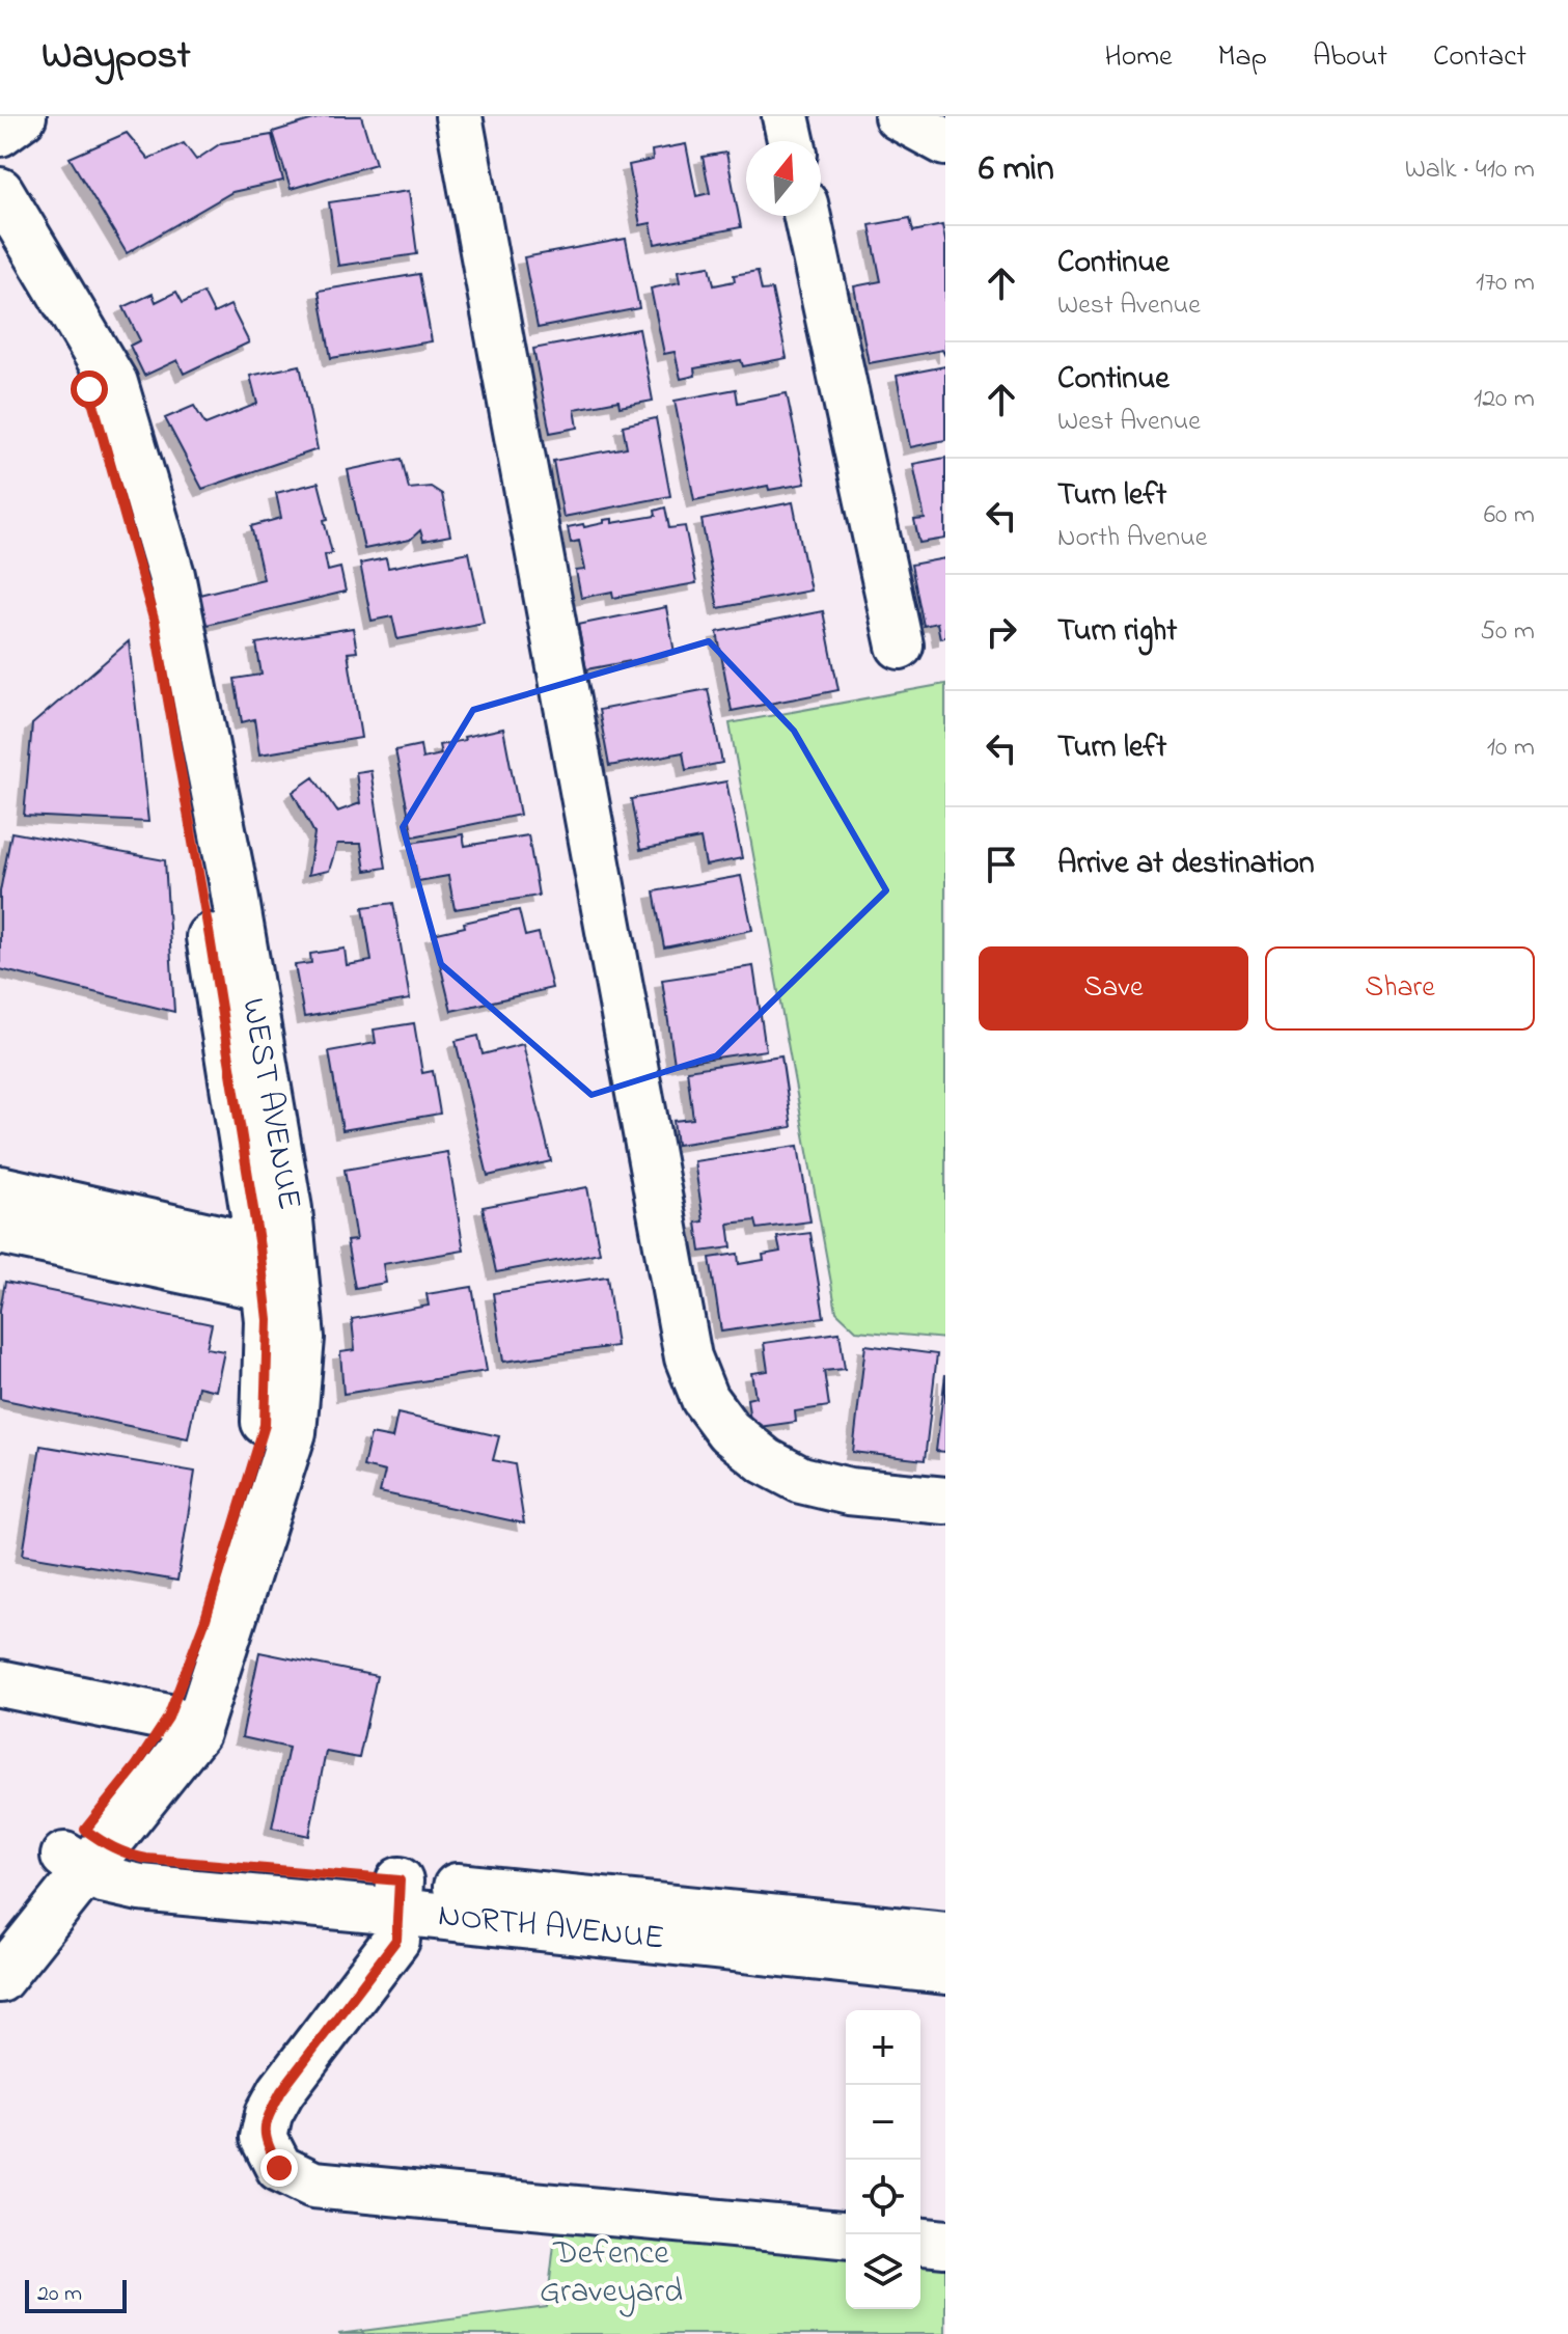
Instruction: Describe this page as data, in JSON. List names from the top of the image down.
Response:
{
  "streets": {
    "street": ["WEST AVENUE", "NORTH AVENUE"]
  },
  "crossings": [
    ["WEST AVENUE", "NORTH AVENUE"]
  ],
  "parks": ["Defence Graveyard"],
  "scale_bar": "20 m",
  "north": "top",
  "page": {
    "header": "Waypost",
    "nav": [
      "Home",
      "Map",
      "About",
      "Contact"
    ],
    "heading": ["6 min", "Walk · 410 m"],
    "list": [
      ["Continue", "West Avenue", "170 m"],
      ["Continue", "West Avenue", "120 m"],
      ["Turn left", "North Avenue", "60 m"],
      ["Turn right", "50 m"],
      ["Turn left", "10 m"],
      "Arrive at destination"
    ],
    "buttons": ["Save", "Share"],
    "map_buttons": ["+", "−"],
    "scale": "20 m"
  }
}
